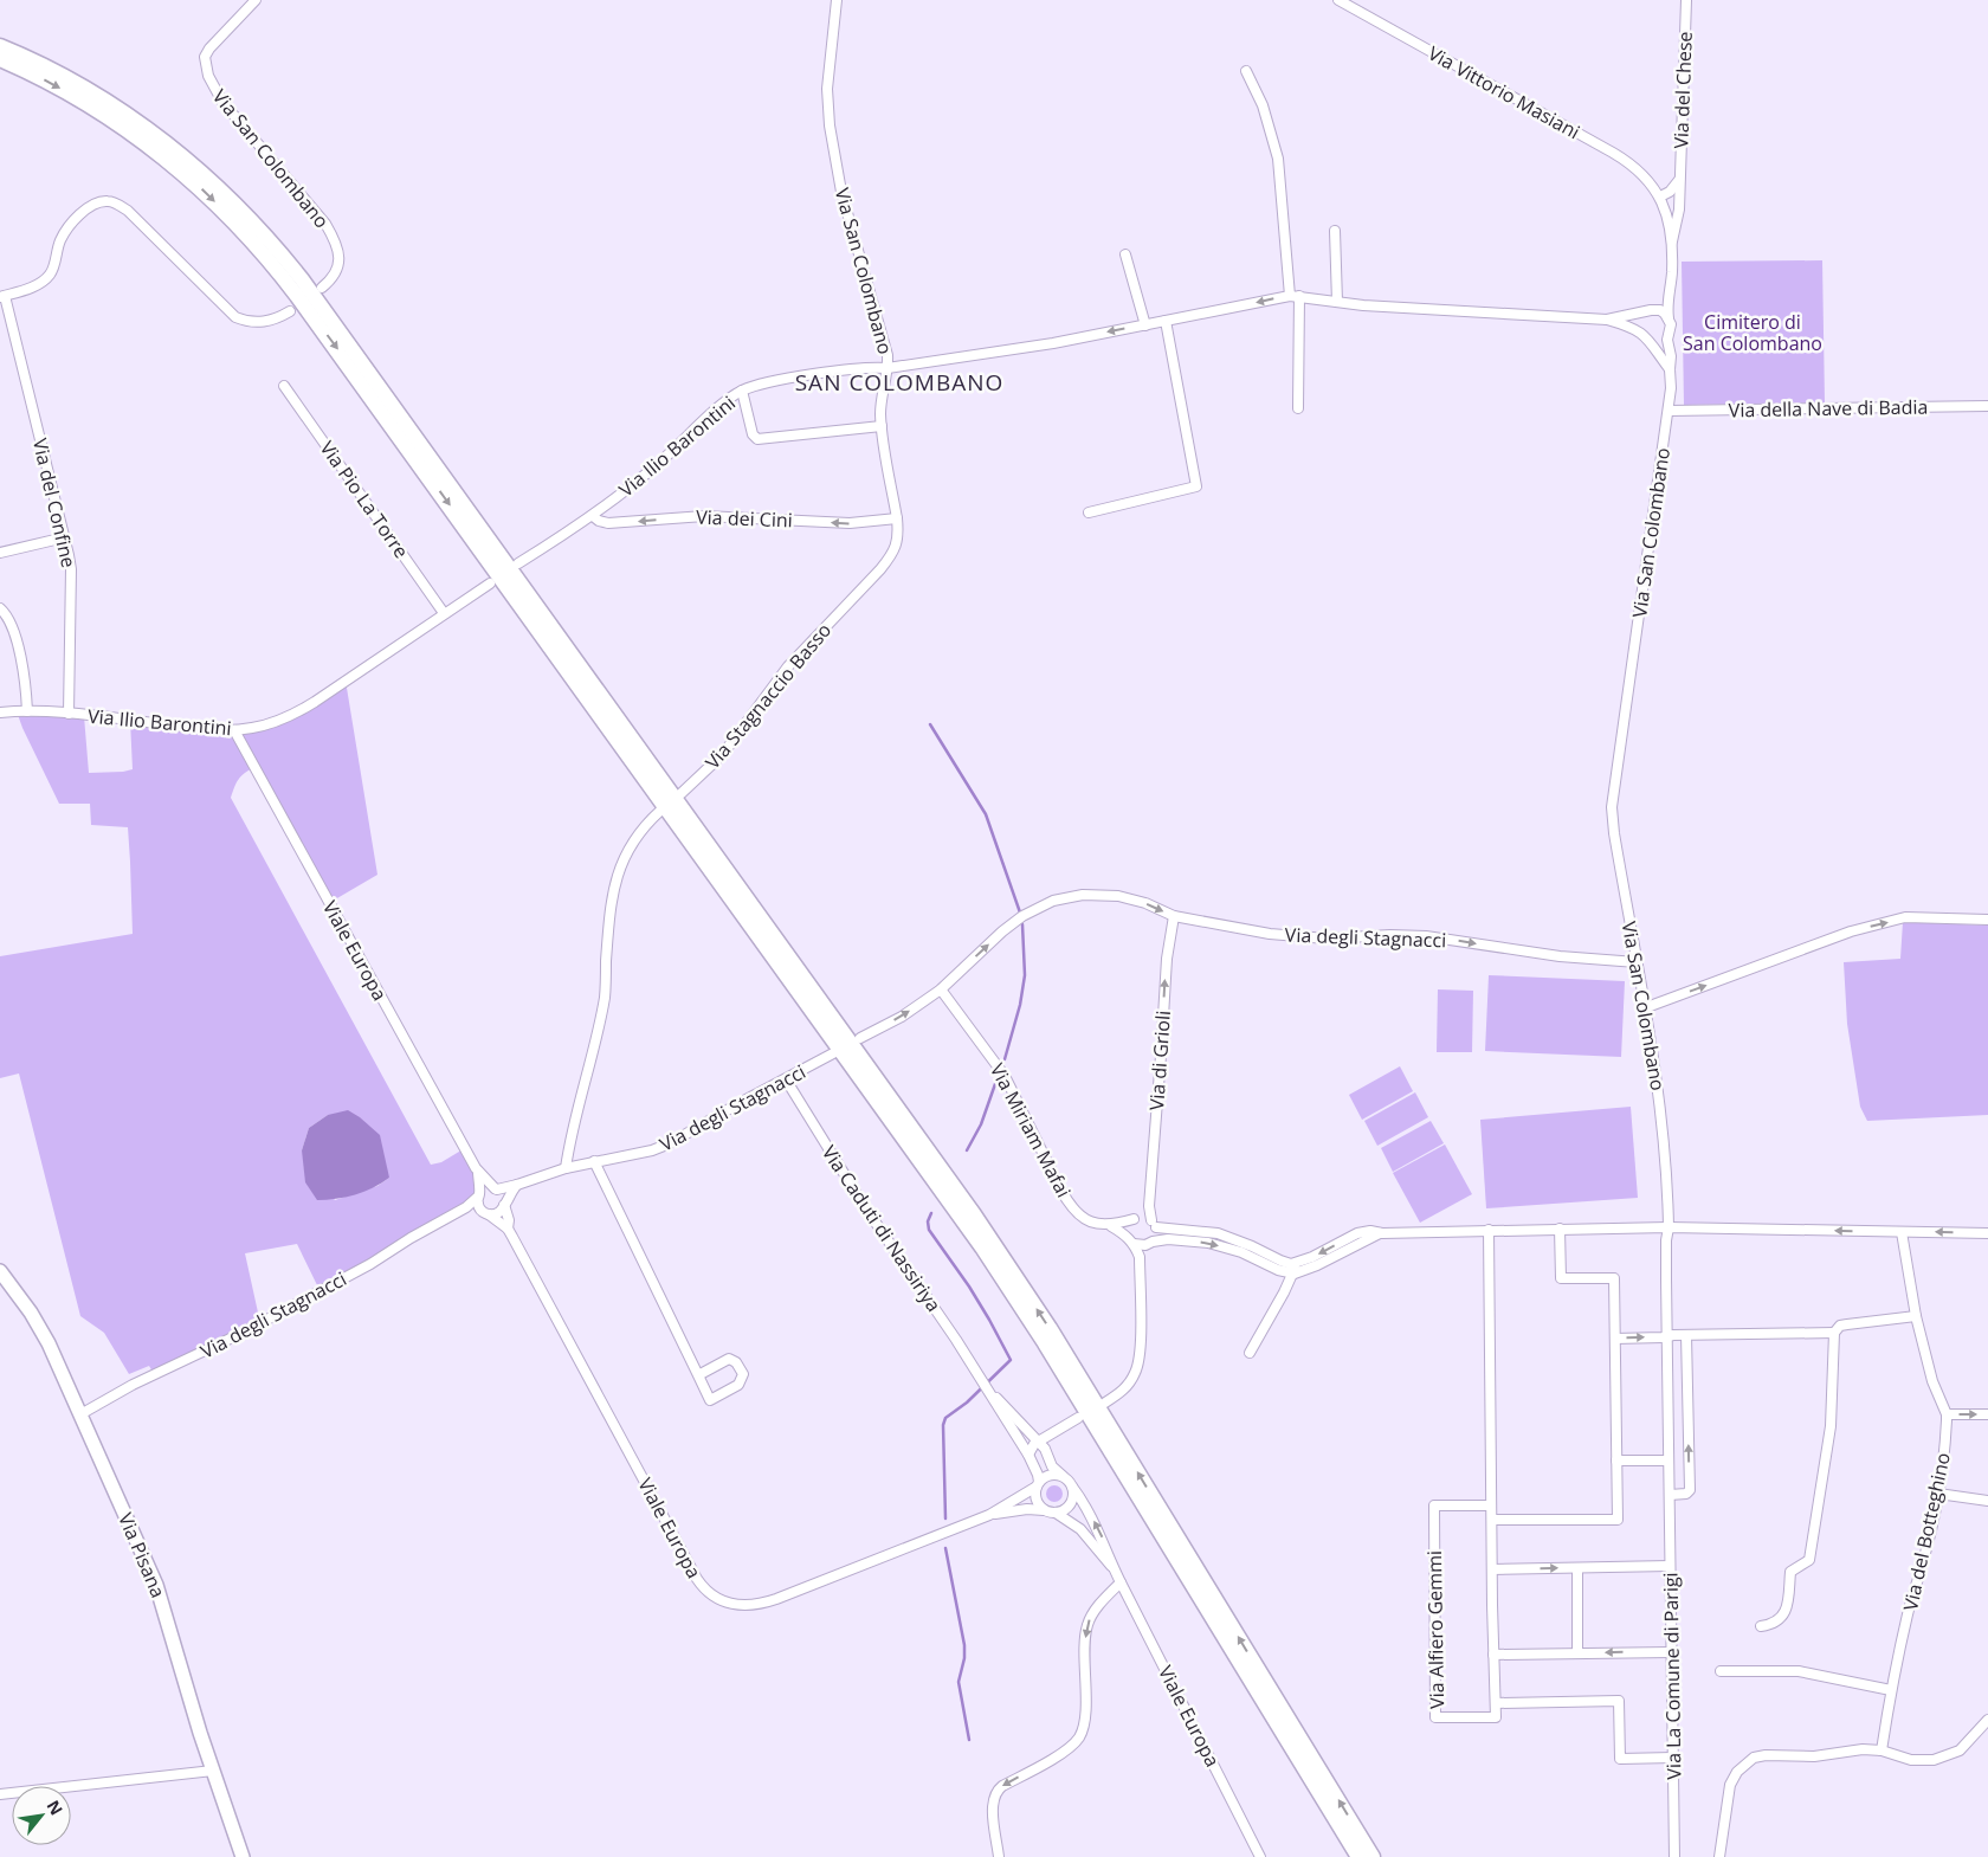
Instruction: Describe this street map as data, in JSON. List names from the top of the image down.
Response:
{
  "streets": {
    "main road": ["Via Pisana"],
    "street": [
      "Via del Chese",
      "Via Vittorio Masiani",
      "Via San Colombano",
      "Via della Nave di Badia",
      "Via Ilio Barontini",
      "Via Pio La Torre",
      "Via del Confine",
      "Via dei Cini",
      "Via Stagnaccio Basso",
      "Via degli Stagnacci",
      "Viale Europa",
      "Via di Grioli",
      "Via Miriam Mafai",
      "Via Caduti di Nassiriya",
      "Via del Botteghino",
      "Via Alfiero Gemmi",
      "Via La Comune di Parigi"
    ]
  },
  "crossings": [
    ["Via del Chese", "Via Vittorio Masiani"],
    ["Via del Chese", "Via San Colombano"],
    ["Via San Colombano", "Via della Nave di Badia"],
    ["Via San Colombano", "Via Ilio Barontini"],
    ["Via San Colombano", "Via Stagnaccio Basso"],
    ["Via San Colombano", "Via degli Stagnacci"],
    ["Via San Colombano", "Via La Comune di Parigi"],
    ["Via Ilio Barontini", "Via Pio La Torre"],
    ["Via Ilio Barontini", "Via del Confine"],
    ["Via Ilio Barontini", "Via dei Cini"],
    ["Via Ilio Barontini", "Via Stagnaccio Basso"],
    ["Via Ilio Barontini", "Viale Europa"],
    ["Via dei Cini", "Via Stagnaccio Basso"],
    ["Via degli Stagnacci", "Viale Europa"],
    ["Via degli Stagnacci", "Via di Grioli"],
    ["Via degli Stagnacci", "Via Miriam Mafai"],
    ["Via degli Stagnacci", "Via Caduti di Nassiriya"],
    ["Via degli Stagnacci", "Via Pisana"],
    ["Viale Europa", "Via Caduti di Nassiriya"],
    ["Via di Grioli", "Via Miriam Mafai"]
  ],
  "one_way": ["Via dei Cini", "Via degli Stagnacci", "Via di Grioli"],
  "districts": ["SAN COLOMBANO"],
  "parks": ["Cimitero di San Colombano"],
  "north": "top right"
}
